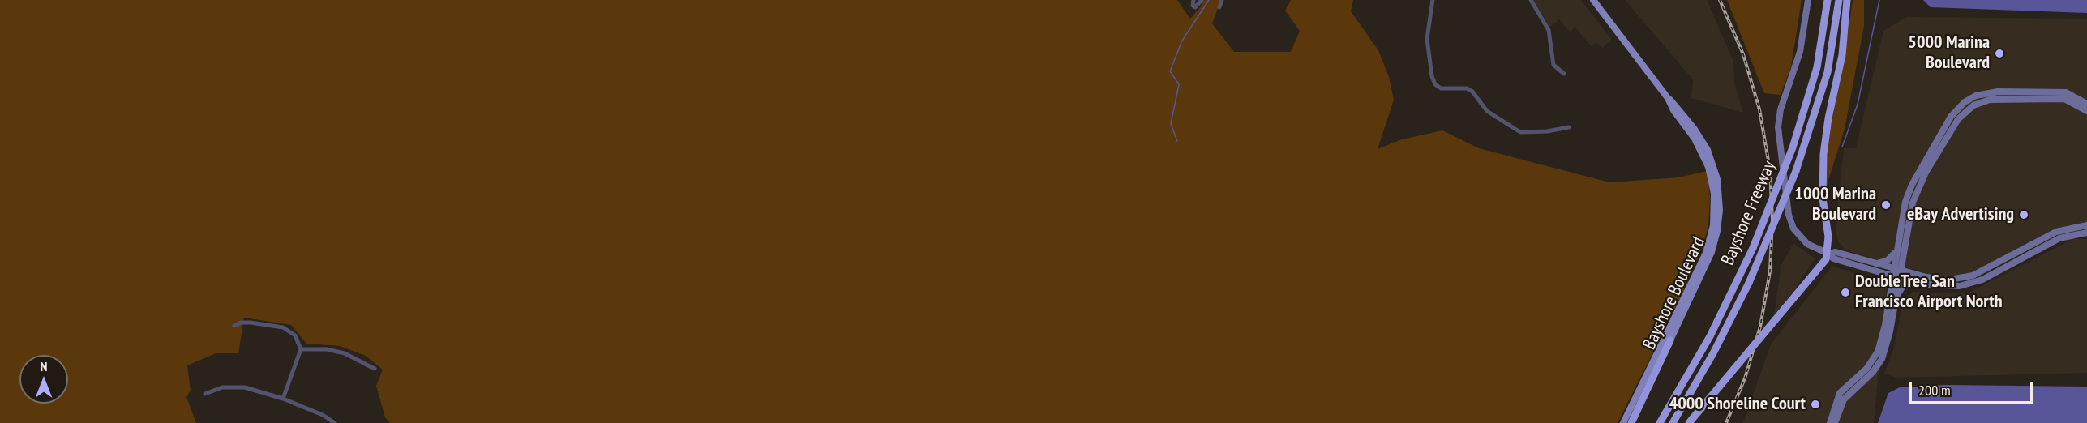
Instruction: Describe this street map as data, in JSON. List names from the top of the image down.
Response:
{
  "streets": {
    "highway": ["Bayshore Freeway"],
    "main road": ["Bayshore Boulevard"]
  },
  "places": [
    "5000 Marina Boulevard",
    "1000 Marina Boulevard",
    "eBay Advertising",
    "DoubleTree San Francisco Airport North",
    "4000 Shoreline Court"
  ],
  "scale_bar": "200 m",
  "north": "top"
}
